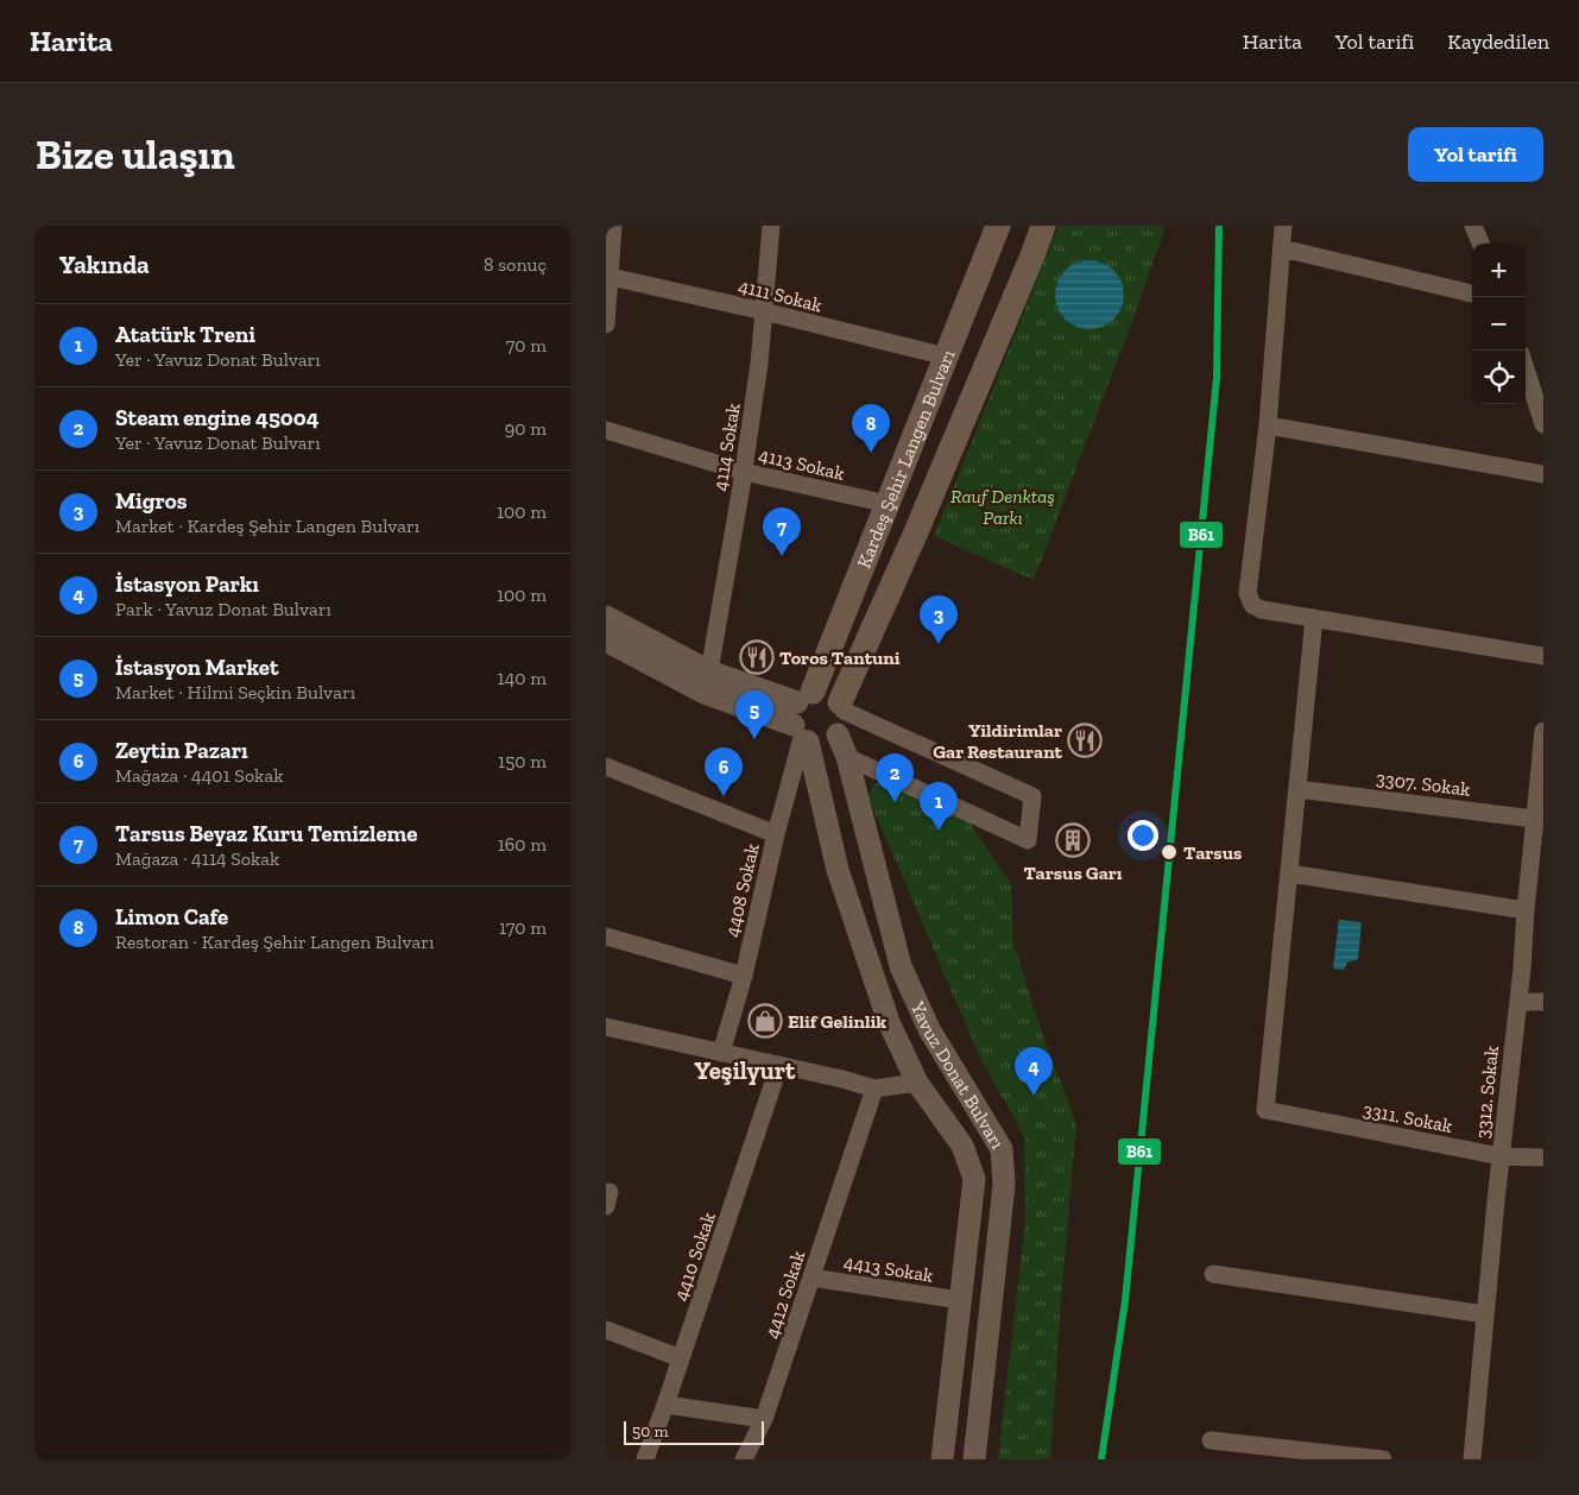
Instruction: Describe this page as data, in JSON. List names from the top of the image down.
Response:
{
  "streets": {
    "main road": ["Kardeş Şehir Langen Bulvarı"],
    "street": [
      "4111 Sokak",
      "4114 Sokak",
      "4113 Sokak",
      "3307. Sokak",
      "4408 Sokak",
      "Yavuz Donat Bulvarı",
      "3312. Sokak",
      "3311. Sokak",
      "4410 Sokak",
      "4413 Sokak",
      "4412 Sokak"
    ]
  },
  "crossings": [
    ["4111 Sokak", "4114 Sokak"],
    ["4111 Sokak", "Kardeş Şehir Langen Bulvarı"],
    ["4114 Sokak", "4113 Sokak"],
    ["Kardeş Şehir Langen Bulvarı", "4113 Sokak"],
    ["Kardeş Şehir Langen Bulvarı", "4408 Sokak"],
    ["Kardeş Şehir Langen Bulvarı", "Yavuz Donat Bulvarı"],
    ["3307. Sokak", "3312. Sokak"],
    ["4408 Sokak", "Yavuz Donat Bulvarı"],
    ["Yavuz Donat Bulvarı", "4413 Sokak"],
    ["3312. Sokak", "3311. Sokak"],
    ["4413 Sokak", "4412 Sokak"]
  ],
  "districts": ["Yeşilyurt"],
  "parks": ["Rauf Denktaş Parkı"],
  "places": {
    "restaurant": ["Toros Tantuni", "Yildirimlar Gar Restaurant"],
    "building": ["Tarsus Garı"],
    "other": ["Tarsus"],
    "shop": ["Elif Gelinlik"]
  },
  "lines": ["transit line B61"],
  "scale_bar": "50 m",
  "page": {
    "header": "Harita",
    "nav": ["Harita", "Yol tarifi", "Kaydedilen"],
    "buttons": "Yol tarifi",
    "title": "Bize ulaşın",
    "heading": ["Yakında", "8 sonuç"],
    "map_buttons": ["+", "−"],
    "list": [
      {
        "mark": "1",
        "name": "Atatürk Treni",
        "note": "Yer · Yavuz Donat Bulvarı",
        "value": "70 m"
      },
      {
        "mark": "2",
        "name": "Steam engine 45004",
        "note": "Yer · Yavuz Donat Bulvarı",
        "value": "90 m"
      },
      {
        "mark": "3",
        "name": "Migros",
        "note": "Market · Kardeş Şehir Langen Bulvarı",
        "value": "100 m"
      },
      {
        "mark": "4",
        "name": "İstasyon Parkı",
        "note": "Park · Yavuz Donat Bulvarı",
        "value": "100 m"
      },
      {
        "mark": "5",
        "name": "İstasyon Market",
        "note": "Market · Hilmi Seçkin Bulvarı",
        "value": "140 m"
      },
      {
        "mark": "6",
        "name": "Zeytin Pazarı",
        "note": "Mağaza · 4401 Sokak",
        "value": "150 m"
      },
      {
        "mark": "7",
        "name": "Tarsus Beyaz Kuru Temizleme",
        "note": "Mağaza · 4114 Sokak",
        "value": "160 m"
      },
      {
        "mark": "8",
        "name": "Limon Cafe",
        "note": "Restoran · Kardeş Şehir Langen Bulvarı",
        "value": "170 m"
      }
    ],
    "pins": [
      "8",
      "7",
      "3",
      "5",
      "6",
      "2",
      "1",
      "4"
    ],
    "scale": "50 m"
  }
}
